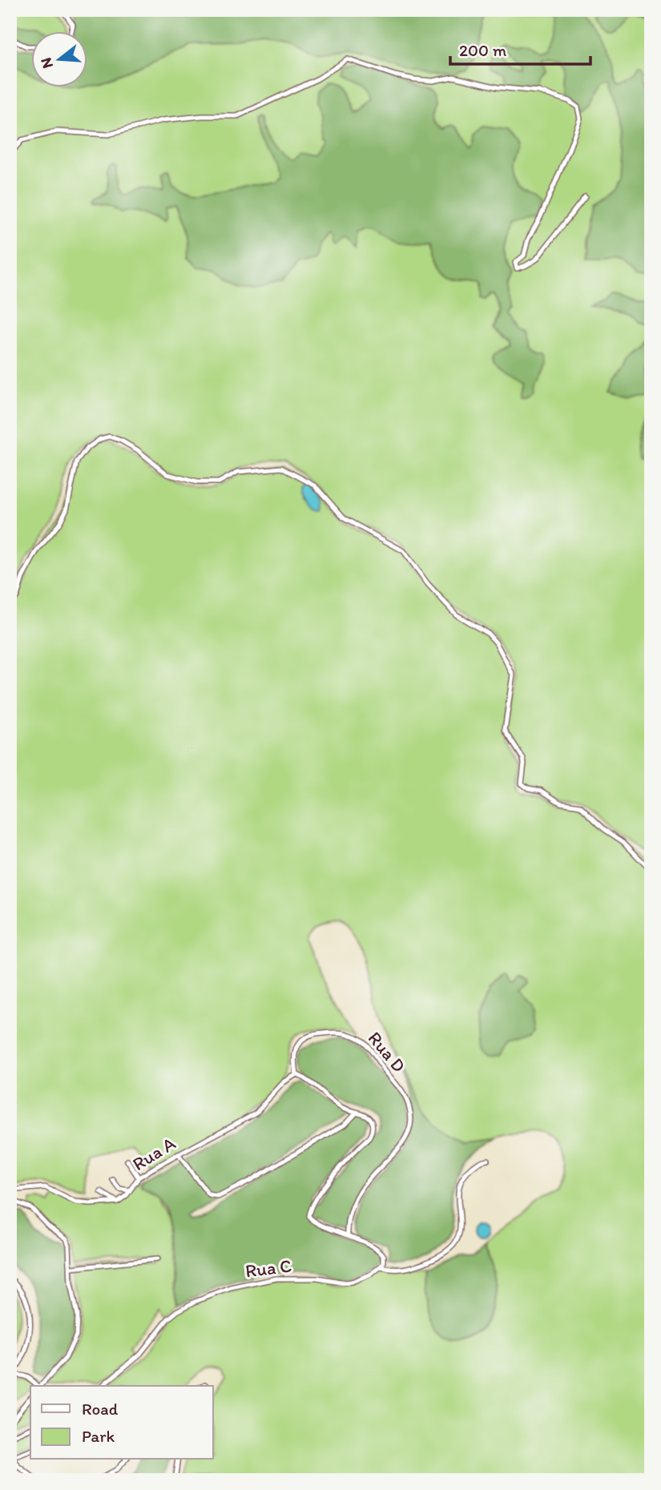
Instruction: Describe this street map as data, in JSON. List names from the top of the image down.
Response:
{
  "streets": {
    "street": ["Rua D", "Rua A", "Rua C"]
  },
  "crossings": [
    ["Rua D", "Rua A"]
  ],
  "legend": ["Road", "Park"],
  "scale_bar": "200 m",
  "north": "left"
}
